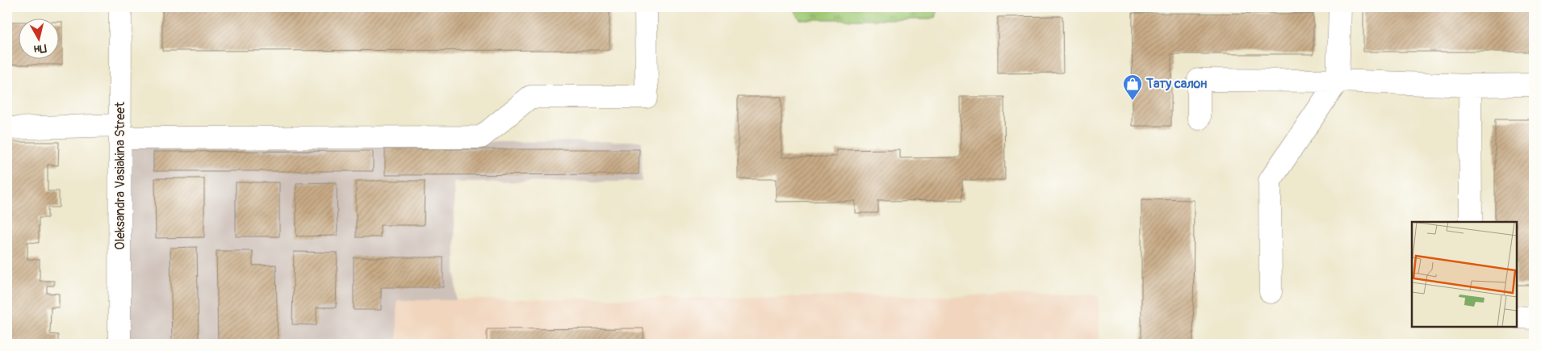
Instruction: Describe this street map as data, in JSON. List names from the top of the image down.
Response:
{
  "streets": {
    "street": ["Oleksandra Vasiakina Street"]
  },
  "places": {
    "shop": ["Тату салон"]
  },
  "north": "bottom"
}
